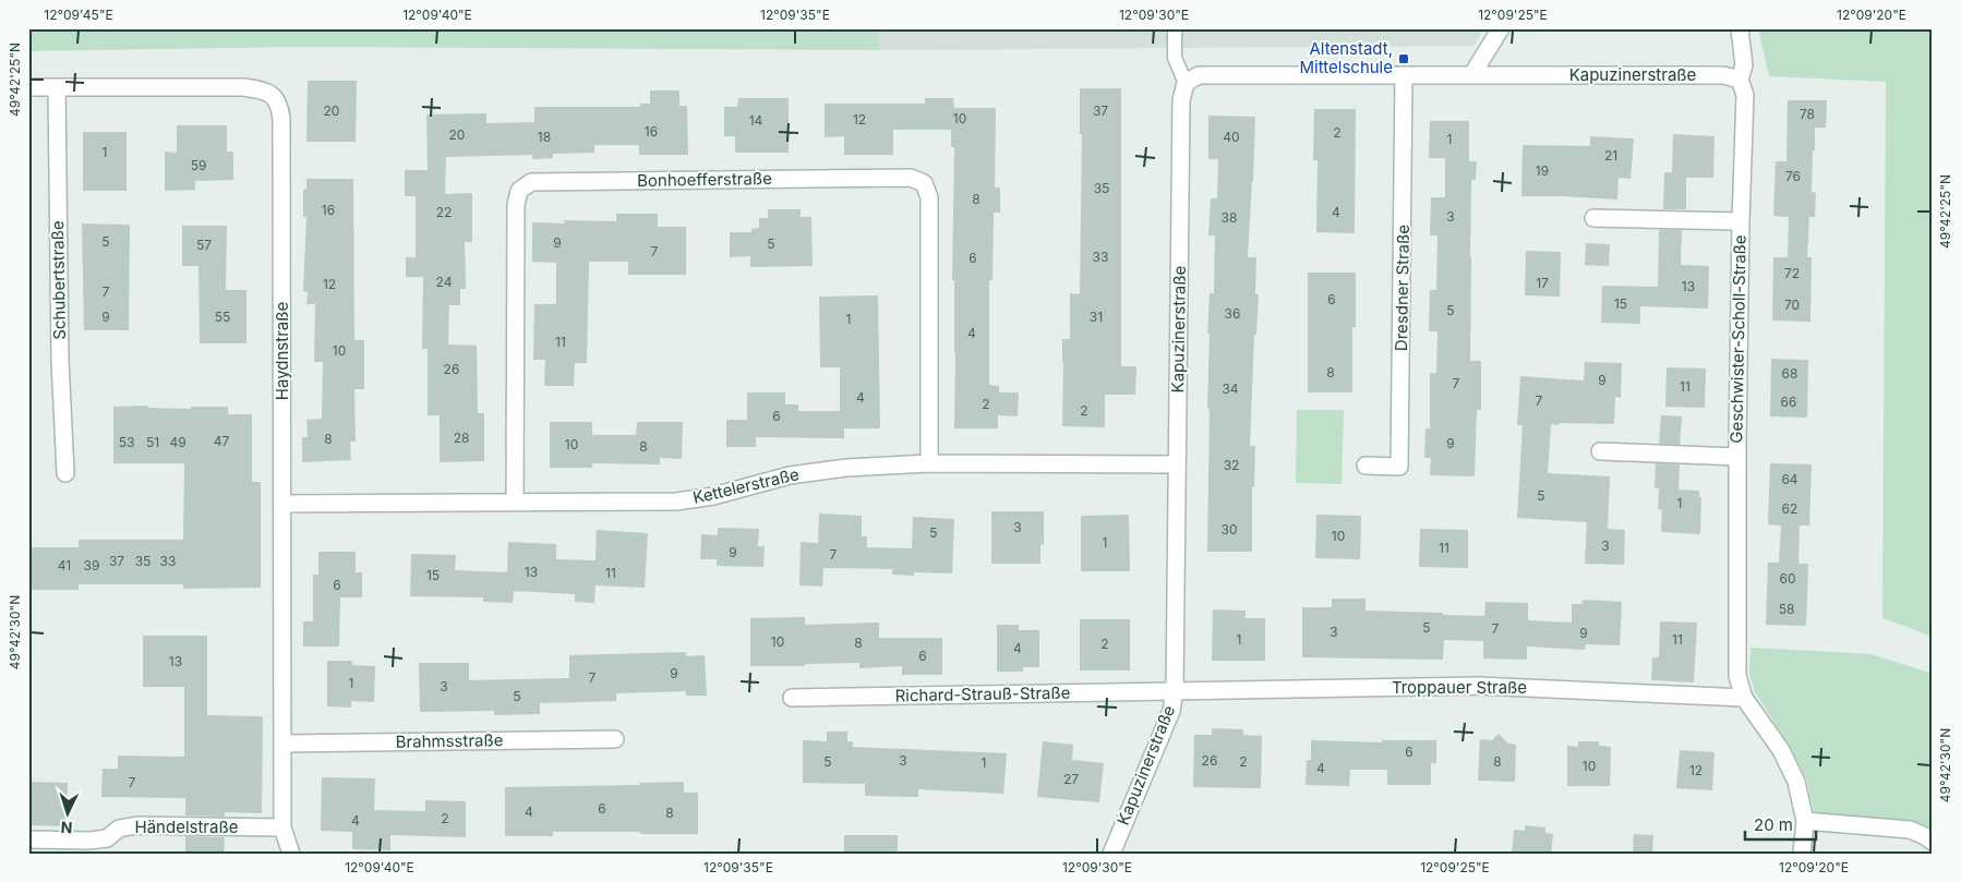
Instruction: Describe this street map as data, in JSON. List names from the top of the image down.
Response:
{
  "streets": {
    "street": [
      "Kapuzinerstraße",
      "Bonhoefferstraße",
      "Schubertstraße",
      "Dresdner Straße",
      "Geschwister-Scholl-Straße",
      "Haydnstraße",
      "Kettelerstraße",
      "Troppauer Straße",
      "Richard-Strauß-Straße",
      "Brahmsstraße",
      "Händelstraße"
    ]
  },
  "crossings": [
    ["Kapuzinerstraße", "Dresdner Straße"],
    ["Kapuzinerstraße", "Geschwister-Scholl-Straße"],
    ["Kapuzinerstraße", "Kettelerstraße"],
    ["Kapuzinerstraße", "Troppauer Straße"],
    ["Kapuzinerstraße", "Richard-Strauß-Straße"],
    ["Bonhoefferstraße", "Kettelerstraße"],
    ["Schubertstraße", "Haydnstraße"],
    ["Geschwister-Scholl-Straße", "Troppauer Straße"],
    ["Haydnstraße", "Kettelerstraße"],
    ["Haydnstraße", "Brahmsstraße"],
    ["Haydnstraße", "Händelstraße"],
    ["Troppauer Straße", "Richard-Strauß-Straße"]
  ],
  "places": {
    "transit": ["Altenstadt, Mittelschule"]
  },
  "house_numbers": [
    "20",
    "37",
    "78",
    "10",
    "12",
    "14",
    "16",
    "2",
    "20",
    "18",
    "40",
    "1",
    "1",
    "21",
    "59",
    "19",
    "76",
    "35",
    "8",
    "16",
    "22",
    "4",
    "3",
    "38",
    "5",
    "9",
    "5",
    "57",
    "7",
    "33",
    "6",
    "72",
    "24",
    "17",
    "12",
    "13",
    "7",
    "6",
    "15",
    "70",
    "5",
    "36",
    "9",
    "55",
    "31",
    "1",
    "4",
    "11",
    "10",
    "26",
    "8",
    "68",
    "9",
    "7",
    "11",
    "34",
    "4",
    "7",
    "66",
    "2",
    "2",
    "6",
    "28",
    "8",
    "47",
    "53",
    "51",
    "49",
    "9",
    "10",
    "8",
    "32",
    "64",
    "5",
    "1",
    "62",
    "3",
    "30",
    "5",
    "10",
    "1",
    "3",
    "11",
    "9",
    "7",
    "37",
    "35",
    "33",
    "41",
    "39",
    "13",
    "11",
    "15",
    "60",
    "6",
    "58",
    "5",
    "7",
    "3",
    "9",
    "1",
    "11",
    "10",
    "8",
    "2",
    "4",
    "6",
    "13",
    "9",
    "7",
    "1",
    "3",
    "5",
    "6",
    "3",
    "26",
    "5",
    "2",
    "8",
    "1",
    "10",
    "4",
    "12",
    "27",
    "7",
    "6",
    "4",
    "8",
    "2",
    "4"
  ],
  "scale_bar": "20 m",
  "north": "bottom",
  "coordinates": [
    "12°09'45\"E",
    "12°09'40\"E",
    "12°09'35\"E",
    "12°09'30\"E",
    "12°09'25\"E",
    "12°09'20\"E",
    "49°42'25\"N",
    "49°42'30\"N"
  ]
}
